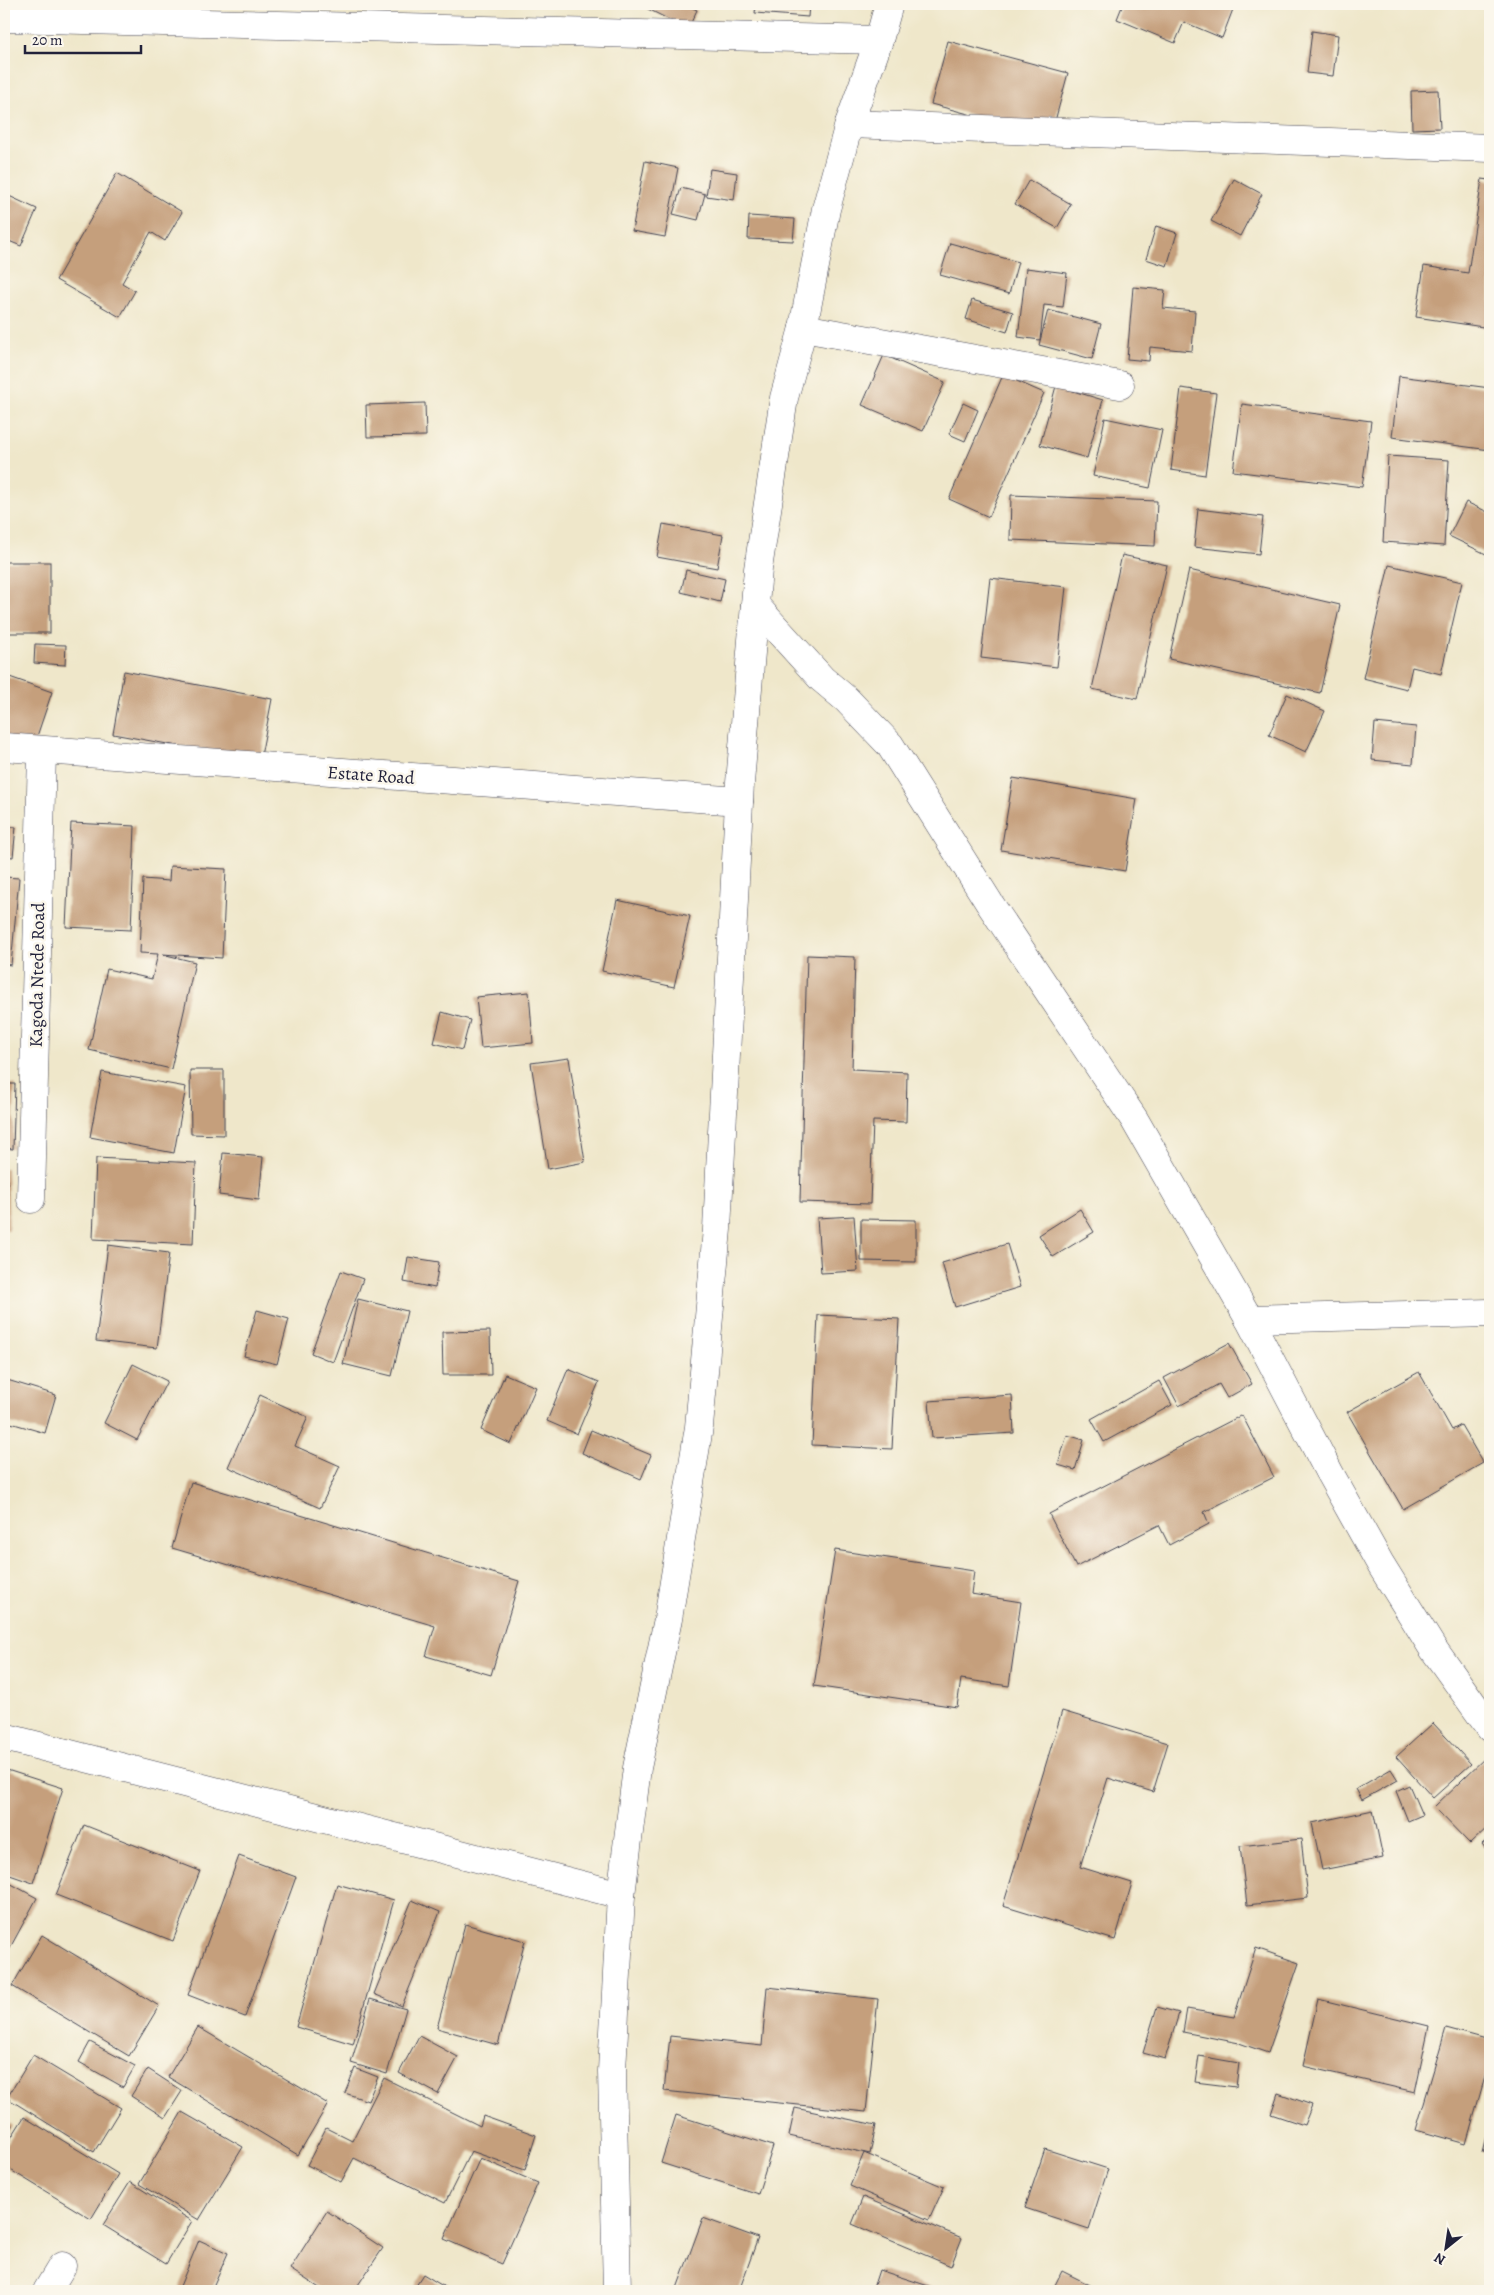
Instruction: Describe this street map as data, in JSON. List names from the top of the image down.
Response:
{
  "streets": {
    "street": ["Estate Road", "Kagoda Ntede Road"]
  },
  "crossings": [
    ["Estate Road", "Kagoda Ntede Road"]
  ],
  "scale_bar": "20 m",
  "north": "bottom left"
}
